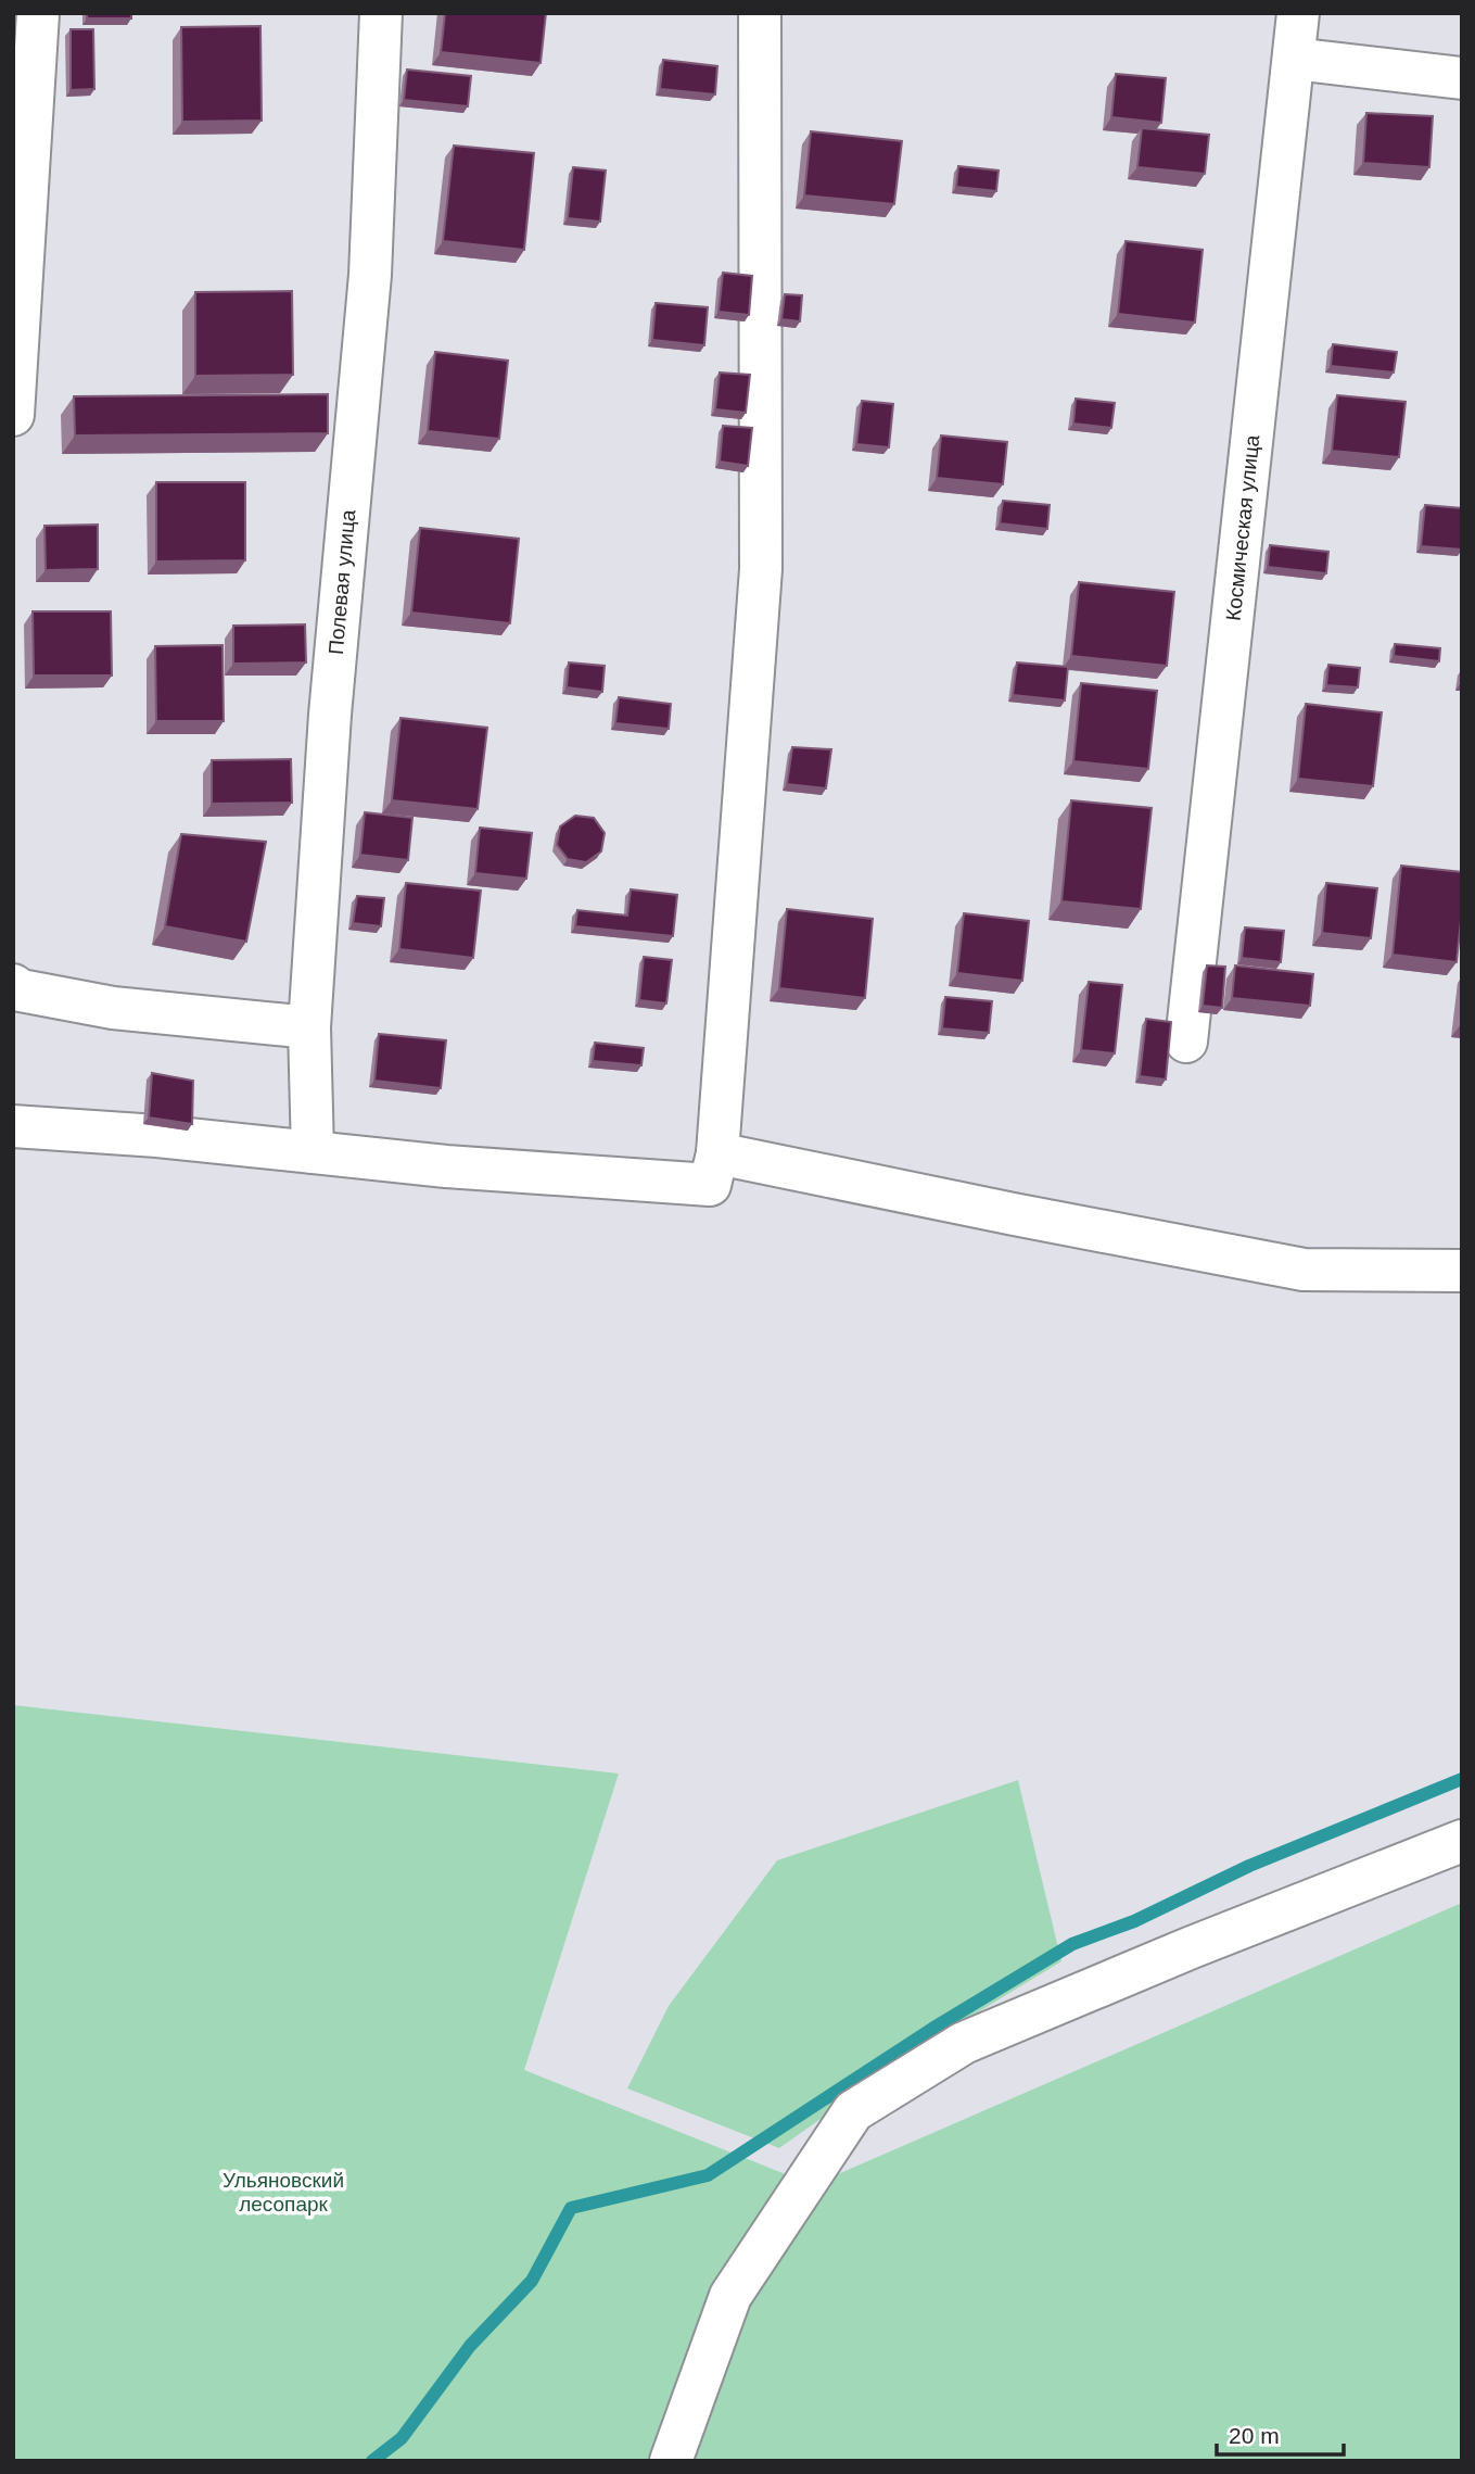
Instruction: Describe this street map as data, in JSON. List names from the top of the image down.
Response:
{
  "streets": {
    "street": ["Космическая улица", "Полевая улица"]
  },
  "parks": ["Ульяновский лесопарк"],
  "scale_bar": "20 m"
}
